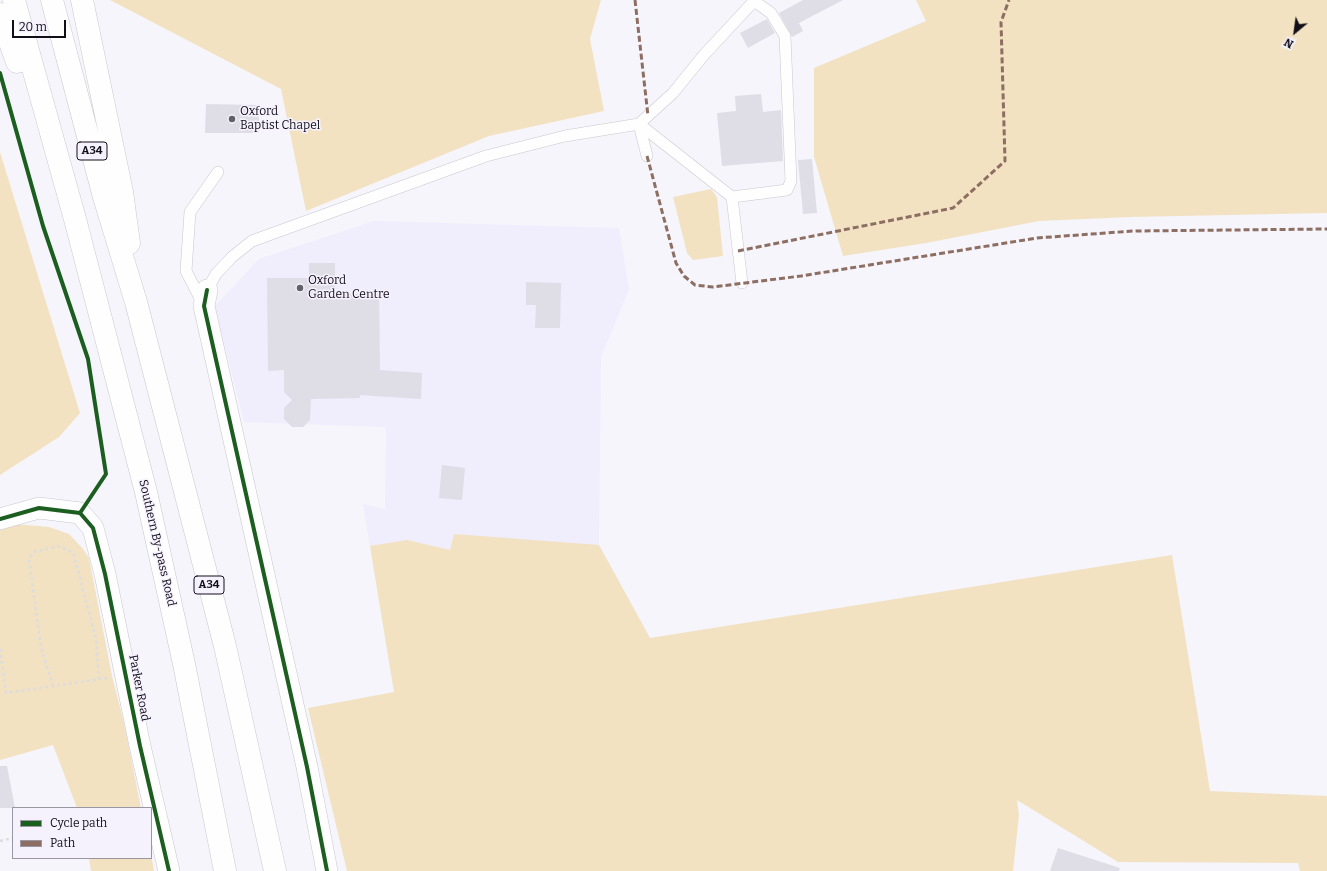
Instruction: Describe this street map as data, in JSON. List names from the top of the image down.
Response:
{
  "streets": {
    "highway": ["A34", "Southern By-pass Road"],
    "street": ["Parker Road"]
  },
  "crossings": [
    ["A34", "Southern By-pass Road"]
  ],
  "places": ["Oxford Baptist Chapel", "Oxford Garden Centre"],
  "legend": ["Cycle path", "Path"],
  "scale_bar": "20 m",
  "north": "bottom left"
}
